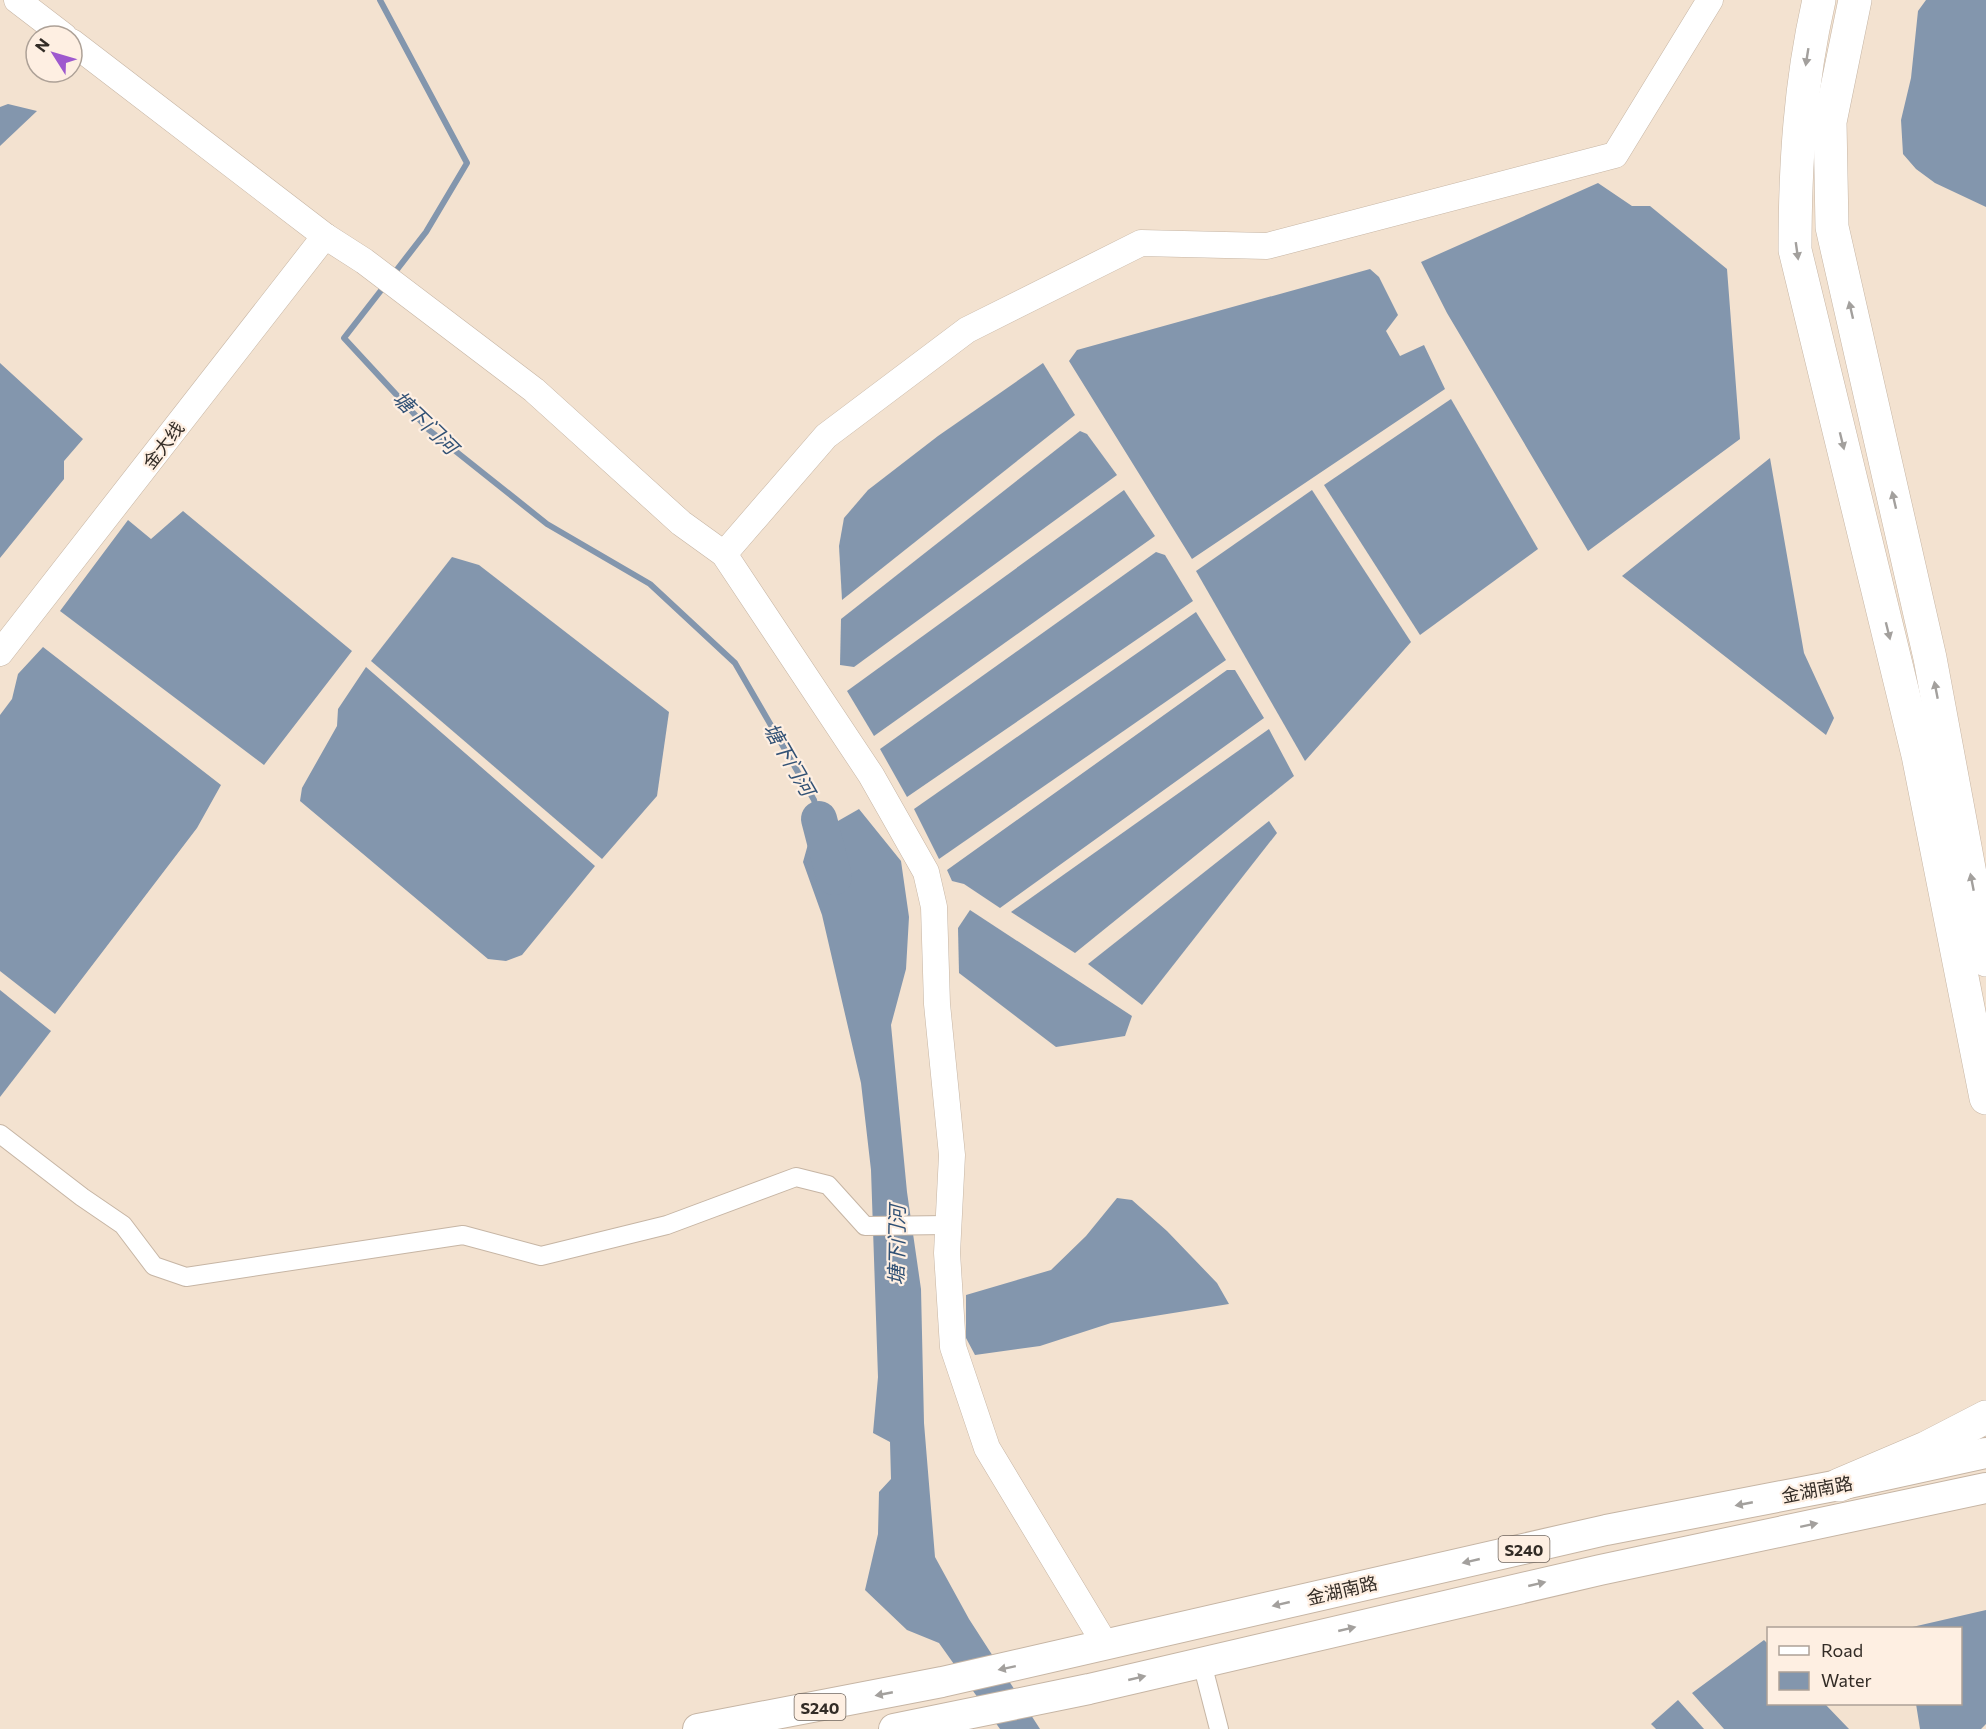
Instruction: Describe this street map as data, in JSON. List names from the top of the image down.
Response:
{
  "streets": {
    "main road": ["金湖南路", "S240"],
    "street": ["金大线"]
  },
  "water": ["塘下门河"],
  "legend": ["Road", "Water"],
  "north": "top left"
}
